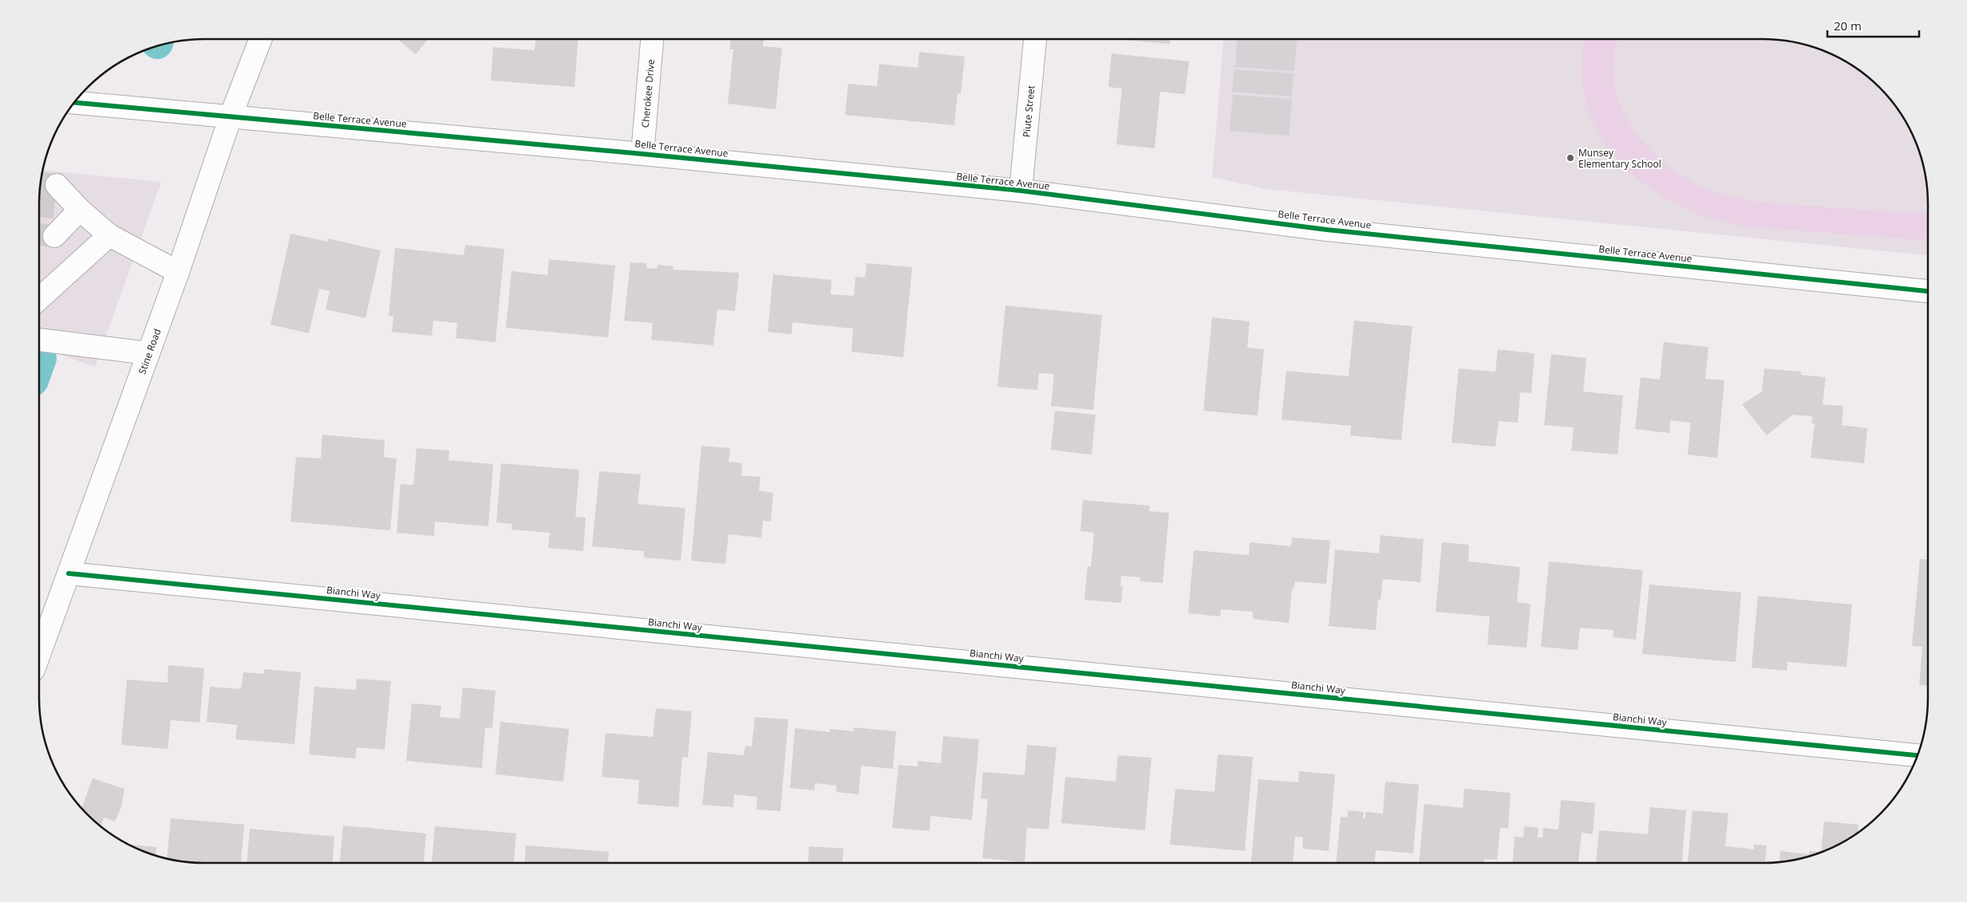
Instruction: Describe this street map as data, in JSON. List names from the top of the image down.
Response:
{
  "streets": {
    "street": [
      "Cherokee Drive",
      "Piute Street",
      "Belle Terrace Avenue",
      "Stine Road",
      "Bianchi Way"
    ]
  },
  "crossings": [
    ["Cherokee Drive", "Belle Terrace Avenue"],
    ["Piute Street", "Belle Terrace Avenue"],
    ["Belle Terrace Avenue", "Stine Road"],
    ["Stine Road", "Bianchi Way"]
  ],
  "places": ["Munsey Elementary School"],
  "scale_bar": "20 m"
}
